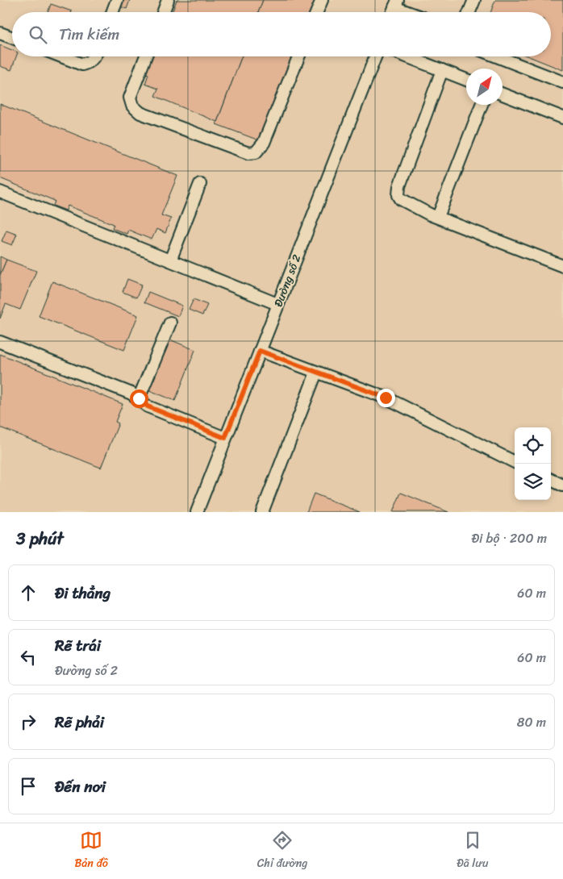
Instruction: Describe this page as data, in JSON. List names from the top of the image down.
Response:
{
  "streets": {
    "street": ["Đường số 2"]
  },
  "north": "top right",
  "page": {
    "search": "Tìm kiếm",
    "heading": ["3 phút", "Đi bộ · 200 m"],
    "list": [
      ["Đi thẳng", "60 m"],
      ["Rẽ trái", "Đường số 2", "60 m"],
      ["Rẽ phải", "80 m"],
      "Đến nơi"
    ],
    "nav": ["Bản đồ", "Chỉ đường", "Đã lưu"]
  }
}
